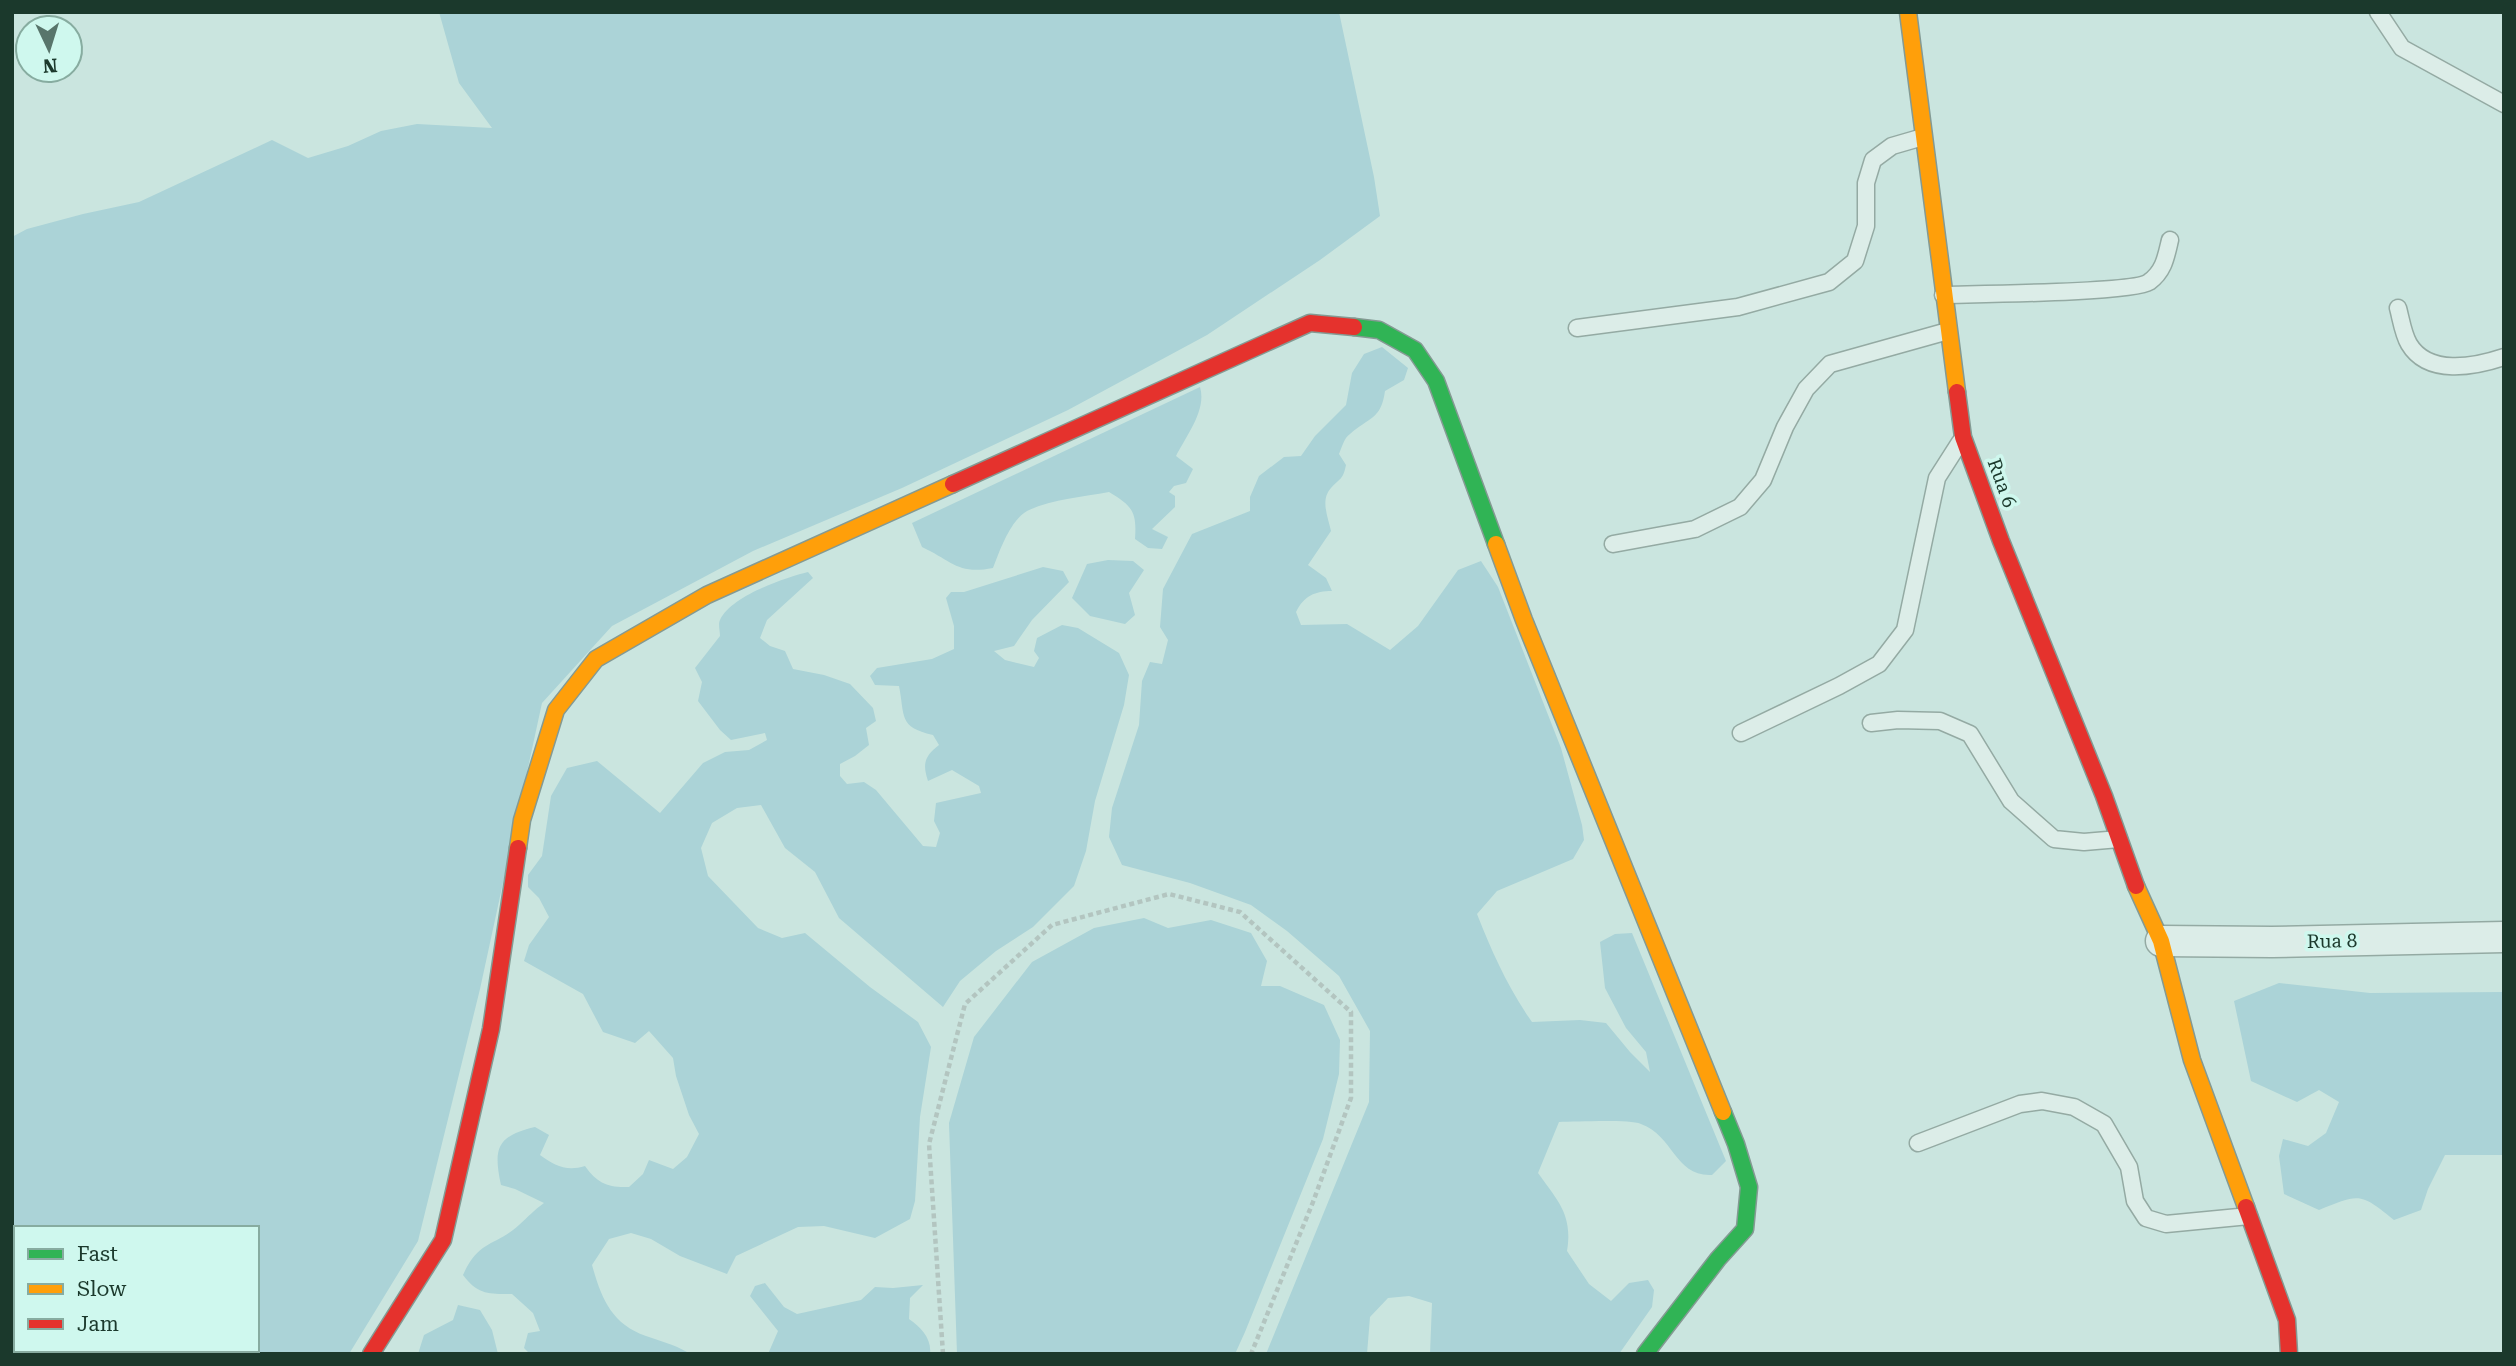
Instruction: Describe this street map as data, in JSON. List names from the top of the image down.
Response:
{
  "streets": {
    "street": ["Rua 6", "Rua 8"]
  },
  "crossings": [
    ["Rua 6", "Rua 8"]
  ],
  "legend": ["Fast", "Slow", "Jam"],
  "north": "bottom"
}
